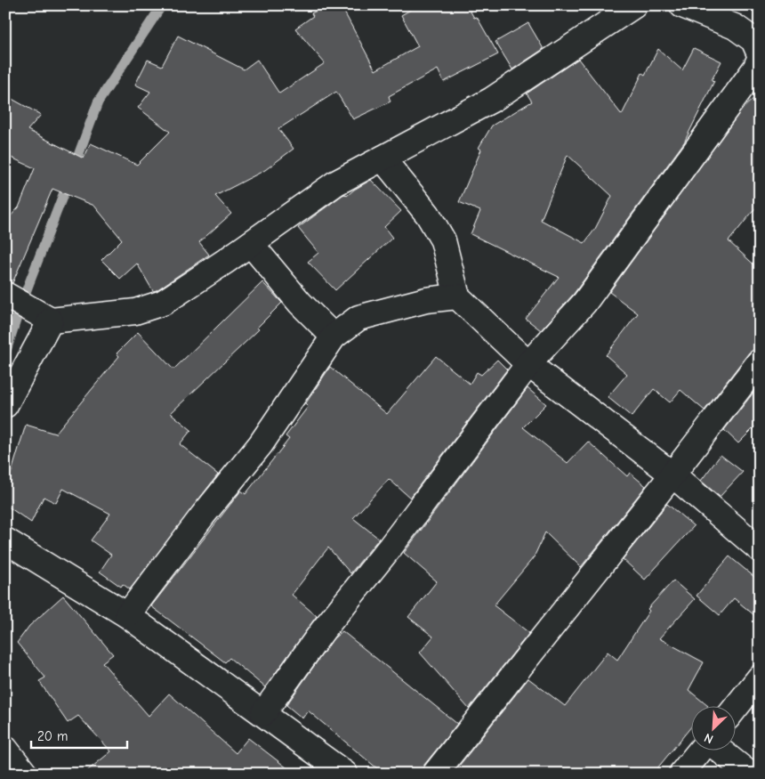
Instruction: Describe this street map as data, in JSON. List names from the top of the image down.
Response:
{
  "scale_bar": "20 m",
  "north": "bottom left"
}
